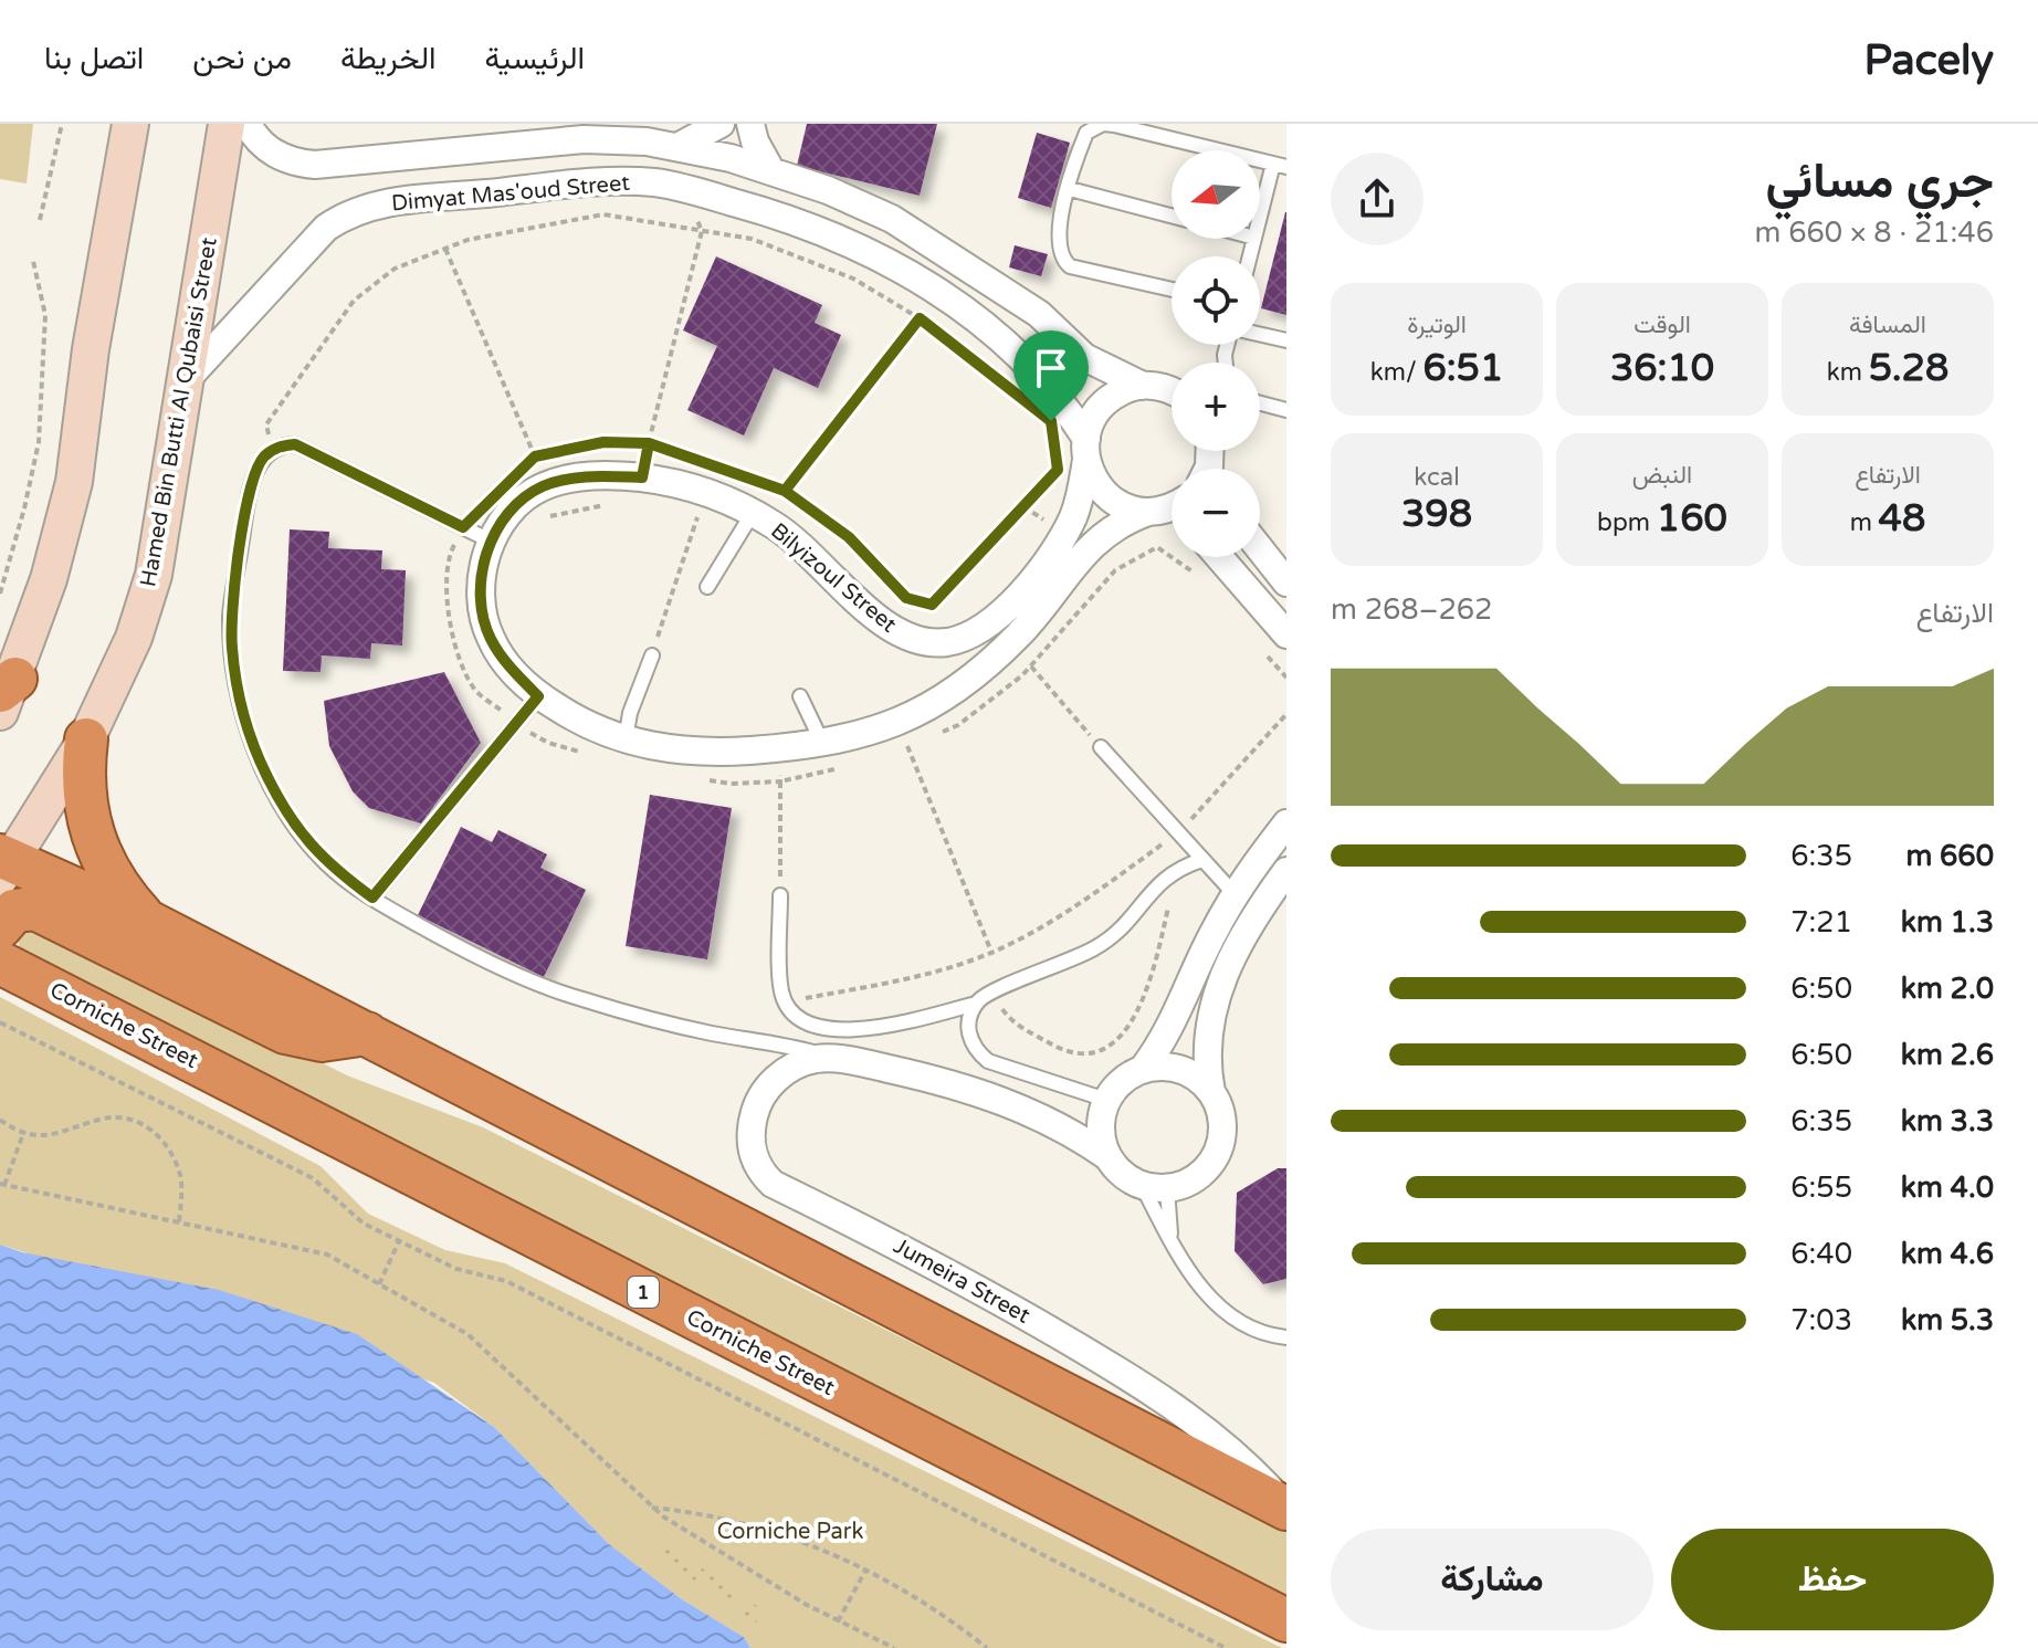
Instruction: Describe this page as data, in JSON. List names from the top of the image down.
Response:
{
  "streets": {
    "highway": ["Corniche Street", "1"],
    "main road": ["Hamed Bin Butti Al Qubaisi Street"],
    "street": ["Dimyat Mas'oud Street", "Bilyizoul Street", "Jumeira Street"]
  },
  "crossings": [
    ["Dimyat Mas'oud Street", "Hamed Bin Butti Al Qubaisi Street"],
    ["Dimyat Mas'oud Street", "Bilyizoul Street"]
  ],
  "parks": ["Corniche Park"],
  "north": "left",
  "page": {
    "header": "Pacely",
    "nav": [
      "الرئيسية",
      "الخريطة",
      "من نحن",
      "اتصل بنا"
    ],
    "heading": ["جري مسائي", "21:46 · 8 × 660 m"],
    "map_buttons": ["+", "−"],
    "stats": [
      ["المسافة", "5.28 km"],
      ["الوقت", "36:10"],
      ["الوتيرة", "6:51 /km"],
      ["الارتفاع", "48 m"],
      ["النبض", "160 bpm"],
      ["kcal", "398"]
    ],
    "chart": ["الارتفاع", "262–268 m"],
    "list": [
      {
        "name": "660 m",
        "note": "6:35"
      },
      {
        "name": "1.3 km",
        "note": "7:21"
      },
      {
        "name": "2.0 km",
        "note": "6:50"
      },
      {
        "name": "2.6 km",
        "note": "6:50"
      },
      {
        "name": "3.3 km",
        "note": "6:35"
      },
      {
        "name": "4.0 km",
        "note": "6:55"
      },
      {
        "name": "4.6 km",
        "note": "6:40"
      },
      {
        "name": "5.3 km",
        "note": "7:03"
      }
    ],
    "buttons": ["حفظ", "مشاركة"]
  }
}
